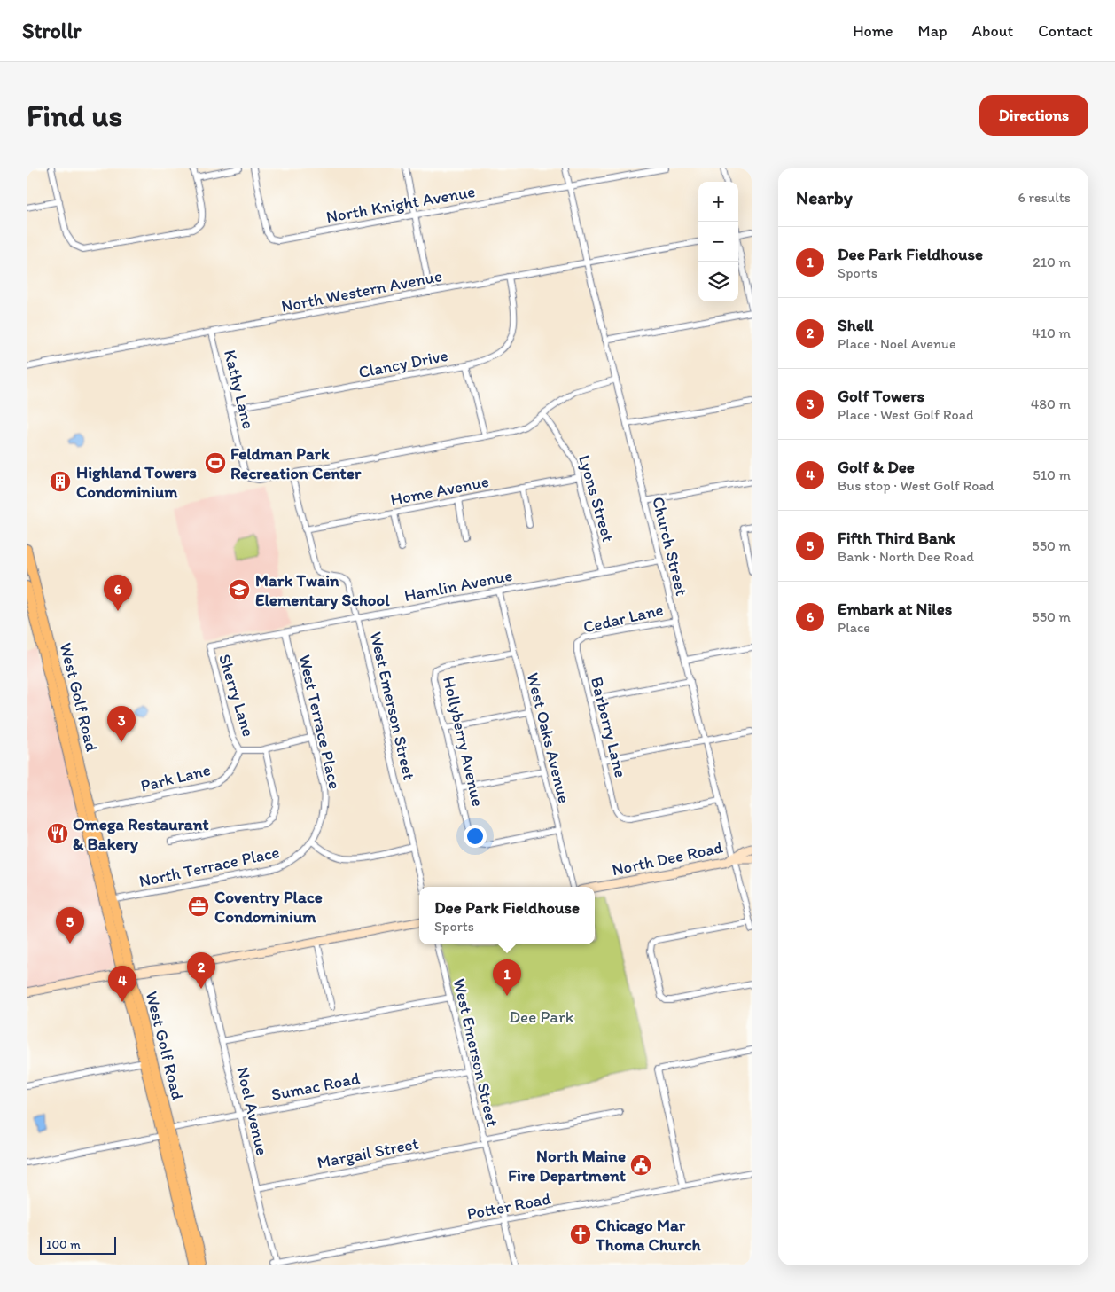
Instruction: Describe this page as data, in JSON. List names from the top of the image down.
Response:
{
  "streets": {
    "main road": ["West Golf Road"],
    "street": [
      "North Knight Avenue",
      "North Western Avenue",
      "Clancy Drive",
      "Kathy Lane",
      "Home Avenue",
      "Lyons Street",
      "Church Street",
      "Hamlin Avenue",
      "Cedar Lane",
      "Sherry Lane",
      "West Emerson Street",
      "West Terrace Place",
      "Barberry Lane",
      "West Oaks Avenue",
      "Hollyberry Avenue",
      "Park Lane",
      "North Dee Road",
      "North Terrace Place",
      "Sumac Road",
      "Noel Avenue",
      "Margail Street",
      "Potter Road"
    ]
  },
  "crossings": [
    ["North Knight Avenue", "Church Street"],
    ["North Western Avenue", "Clancy Drive"],
    ["North Western Avenue", "Kathy Lane"],
    ["North Western Avenue", "Church Street"],
    ["Clancy Drive", "Kathy Lane"],
    ["Kathy Lane", "West Emerson Street"],
    ["Home Avenue", "Lyons Street"],
    ["Home Avenue", "West Emerson Street"],
    ["Lyons Street", "Hamlin Avenue"],
    ["Church Street", "Hamlin Avenue"],
    ["Church Street", "Cedar Lane"],
    ["Church Street", "Barberry Lane"],
    ["Church Street", "North Dee Road"],
    ["Hamlin Avenue", "Sherry Lane"],
    ["Hamlin Avenue", "West Emerson Street"],
    ["Hamlin Avenue", "West Terrace Place"],
    ["Hamlin Avenue", "West Oaks Avenue"],
    ["Cedar Lane", "Barberry Lane"],
    ["Sherry Lane", "Park Lane"],
    ["West Golf Road", "Park Lane"],
    ["West Golf Road", "North Terrace Place"],
    ["West Golf Road", "Sumac Road"],
    ["West Emerson Street", "Sumac Road"],
    ["West Emerson Street", "Margail Street"],
    ["West Emerson Street", "Potter Road"],
    ["West Terrace Place", "North Terrace Place"],
    ["West Oaks Avenue", "Hollyberry Avenue"],
    ["Sumac Road", "Noel Avenue"],
    ["Noel Avenue", "Margail Street"],
    ["Noel Avenue", "Potter Road"]
  ],
  "parks": ["Dee Park"],
  "places": {
    "sports": ["Feldman Park Recreation Center"],
    "building": ["Highland Towers Condominium"],
    "school or university": ["Mark Twain Elementary School"],
    "restaurant": ["Omega Restaurant & Bakery"],
    "office": ["Coventry Place Condominium"],
    "public building": ["North Maine Fire Department"],
    "church": ["Chicago Mar Thoma Church"]
  },
  "scale_bar": "100 m",
  "page": {
    "header": "Strollr",
    "nav": [
      "Home",
      "Map",
      "About",
      "Contact"
    ],
    "buttons": "Directions",
    "title": "Find us",
    "heading": ["Nearby", "6 results"],
    "map_buttons": ["+", "−"],
    "list": [
      {
        "mark": "1",
        "name": "Dee Park Fieldhouse",
        "note": "Sports",
        "value": "210 m"
      },
      {
        "mark": "2",
        "name": "Shell",
        "note": "Place · Noel Avenue",
        "value": "410 m"
      },
      {
        "mark": "3",
        "name": "Golf Towers",
        "note": "Place · West Golf Road",
        "value": "480 m"
      },
      {
        "mark": "4",
        "name": "Golf & Dee",
        "note": "Bus stop · West Golf Road",
        "value": "510 m"
      },
      {
        "mark": "5",
        "name": "Fifth Third Bank",
        "note": "Bank · North Dee Road",
        "value": "550 m"
      },
      {
        "mark": "6",
        "name": "Embark at Niles",
        "note": "Place",
        "value": "550 m"
      }
    ],
    "pins": [
      "6",
      "3",
      "5",
      "2",
      "1",
      "4"
    ],
    "popup": ["Dee Park Fieldhouse", "Sports"],
    "scale": "100 m"
  }
}
